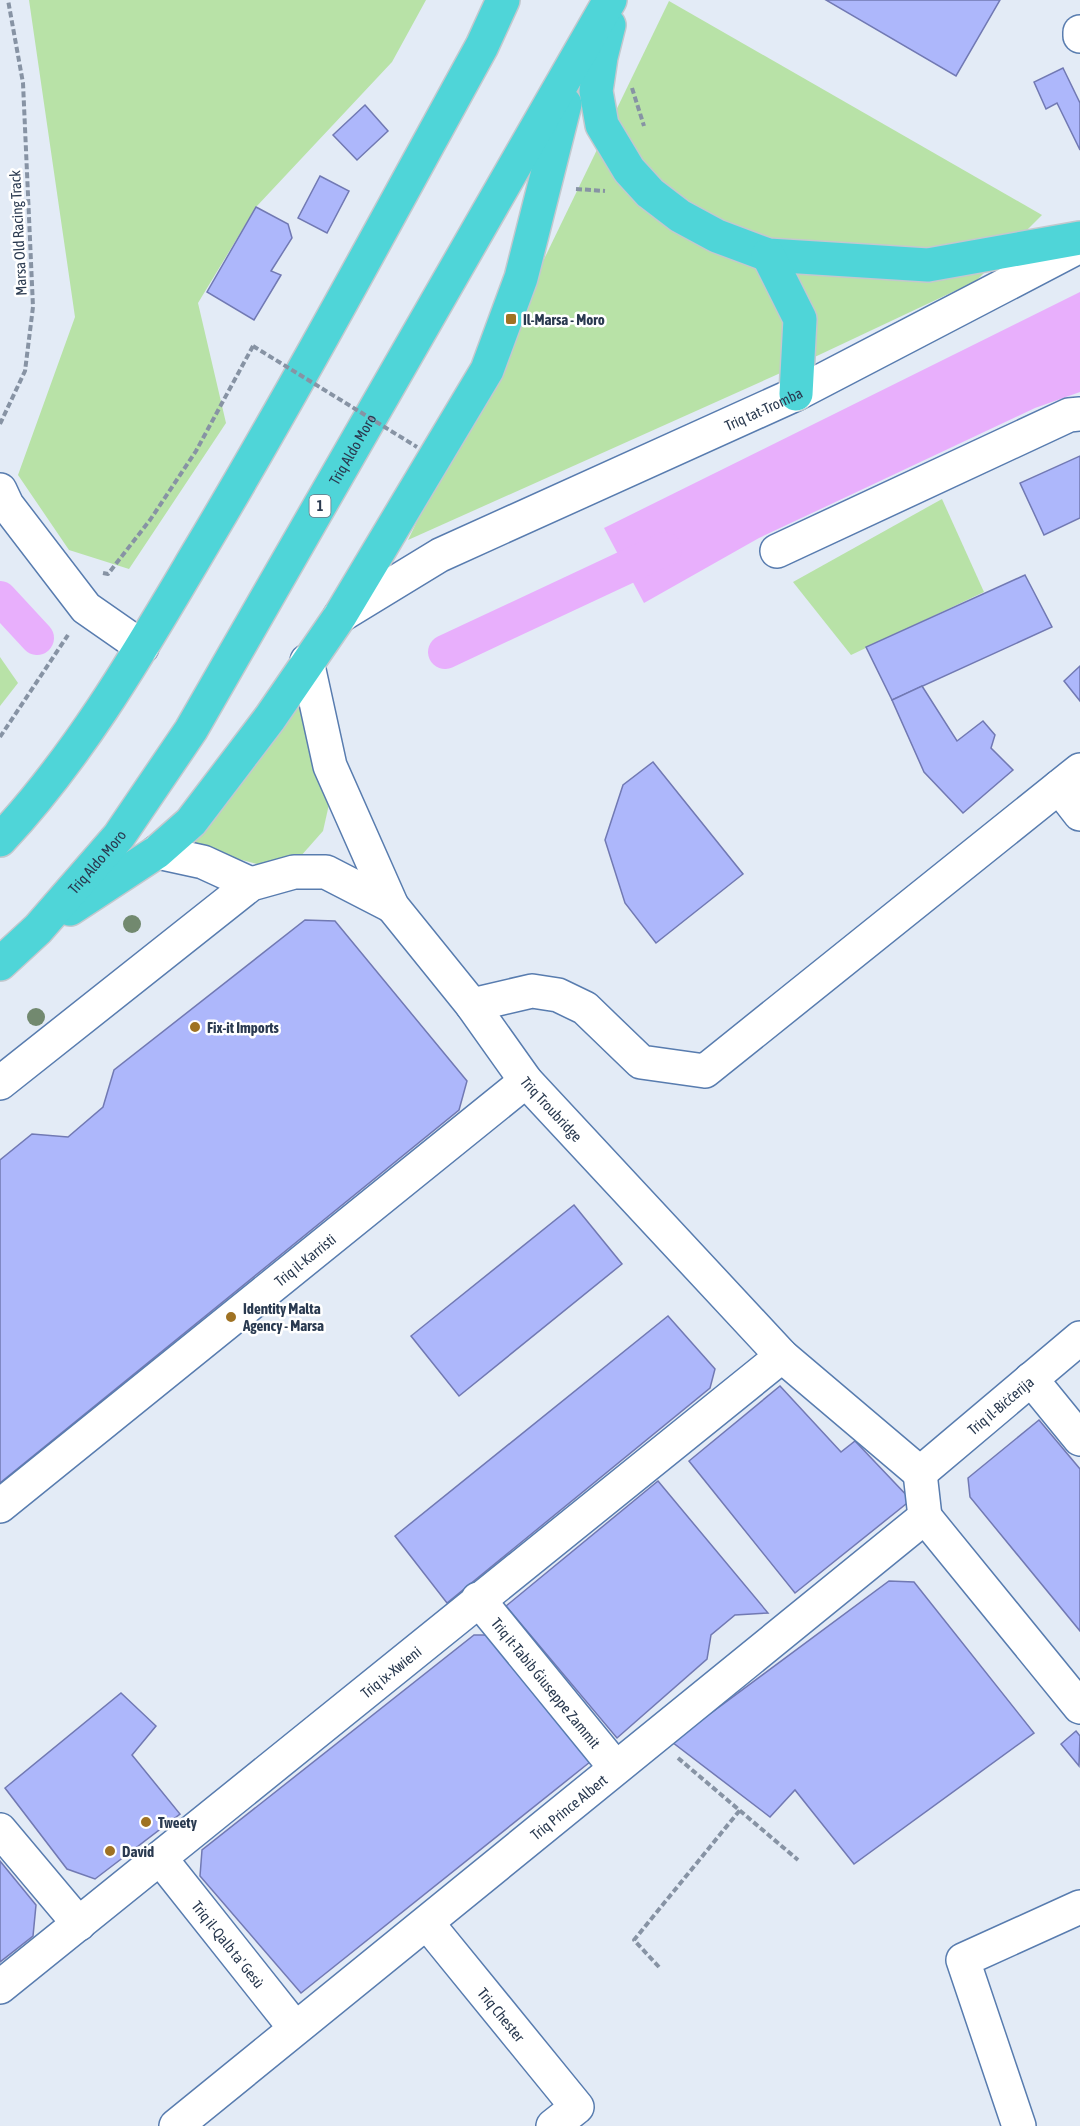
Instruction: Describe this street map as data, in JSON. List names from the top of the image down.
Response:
{
  "streets": {
    "highway": ["Triq Aldo Moro", "1"],
    "street": [
      "Triq tat-Tromba",
      "Triq Troubridge",
      "Triq il-Karristi",
      "Triq il-Biċċerija",
      "Triq ix-Xwieni",
      "Triq it-Tabib Ġiuseppe Zammit",
      "Triq Prince Albert",
      "Triq il-Qalb ta' Gesù",
      "Triq Chester"
    ],
    "path": ["Marsa Old Racing Track"]
  },
  "crossings": [
    ["Triq Troubridge", "Triq il-Karristi"],
    ["Triq Troubridge", "Triq il-Biċċerija"],
    ["Triq Troubridge", "Triq ix-Xwieni"],
    ["Triq ix-Xwieni", "Triq it-Tabib Ġiuseppe Zammit"],
    ["Triq ix-Xwieni", "Triq il-Qalb ta' Gesù"],
    ["Triq it-Tabib Ġiuseppe Zammit", "Triq Prince Albert"],
    ["Triq Prince Albert", "Triq il-Qalb ta' Gesù"],
    ["Triq Prince Albert", "Triq Chester"]
  ],
  "places": {
    "transit": ["Il-Marsa - Moro"],
    "other": [
      "Fix-it Imports",
      "Identity Malta Agency - Marsa",
      "Tweety",
      "David"
    ]
  }
}
